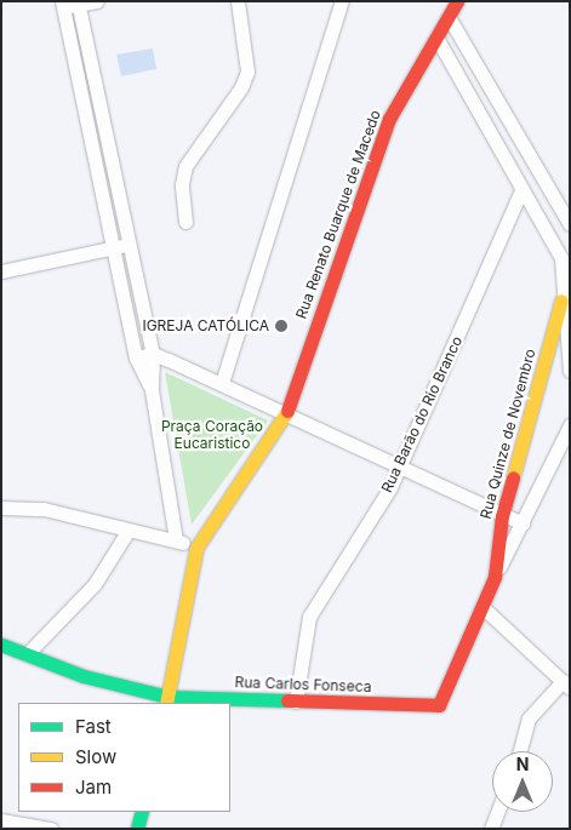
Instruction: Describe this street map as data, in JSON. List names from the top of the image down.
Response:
{
  "streets": {
    "street": [
      "Rua Renato Buarque de Macedo",
      "Rua Barão do Rio Branco",
      "Rua Quinze de Novembro",
      "Rua Carlos Fonseca"
    ]
  },
  "crossings": [
    ["Rua Barão do Rio Branco", "Rua Carlos Fonseca"],
    ["Rua Quinze de Novembro", "Rua Carlos Fonseca"]
  ],
  "parks": ["Praça Coração Eucaristico"],
  "places": ["IGREJA CATÓLICA"],
  "legend": ["Fast", "Slow", "Jam"],
  "north": "top"
}
